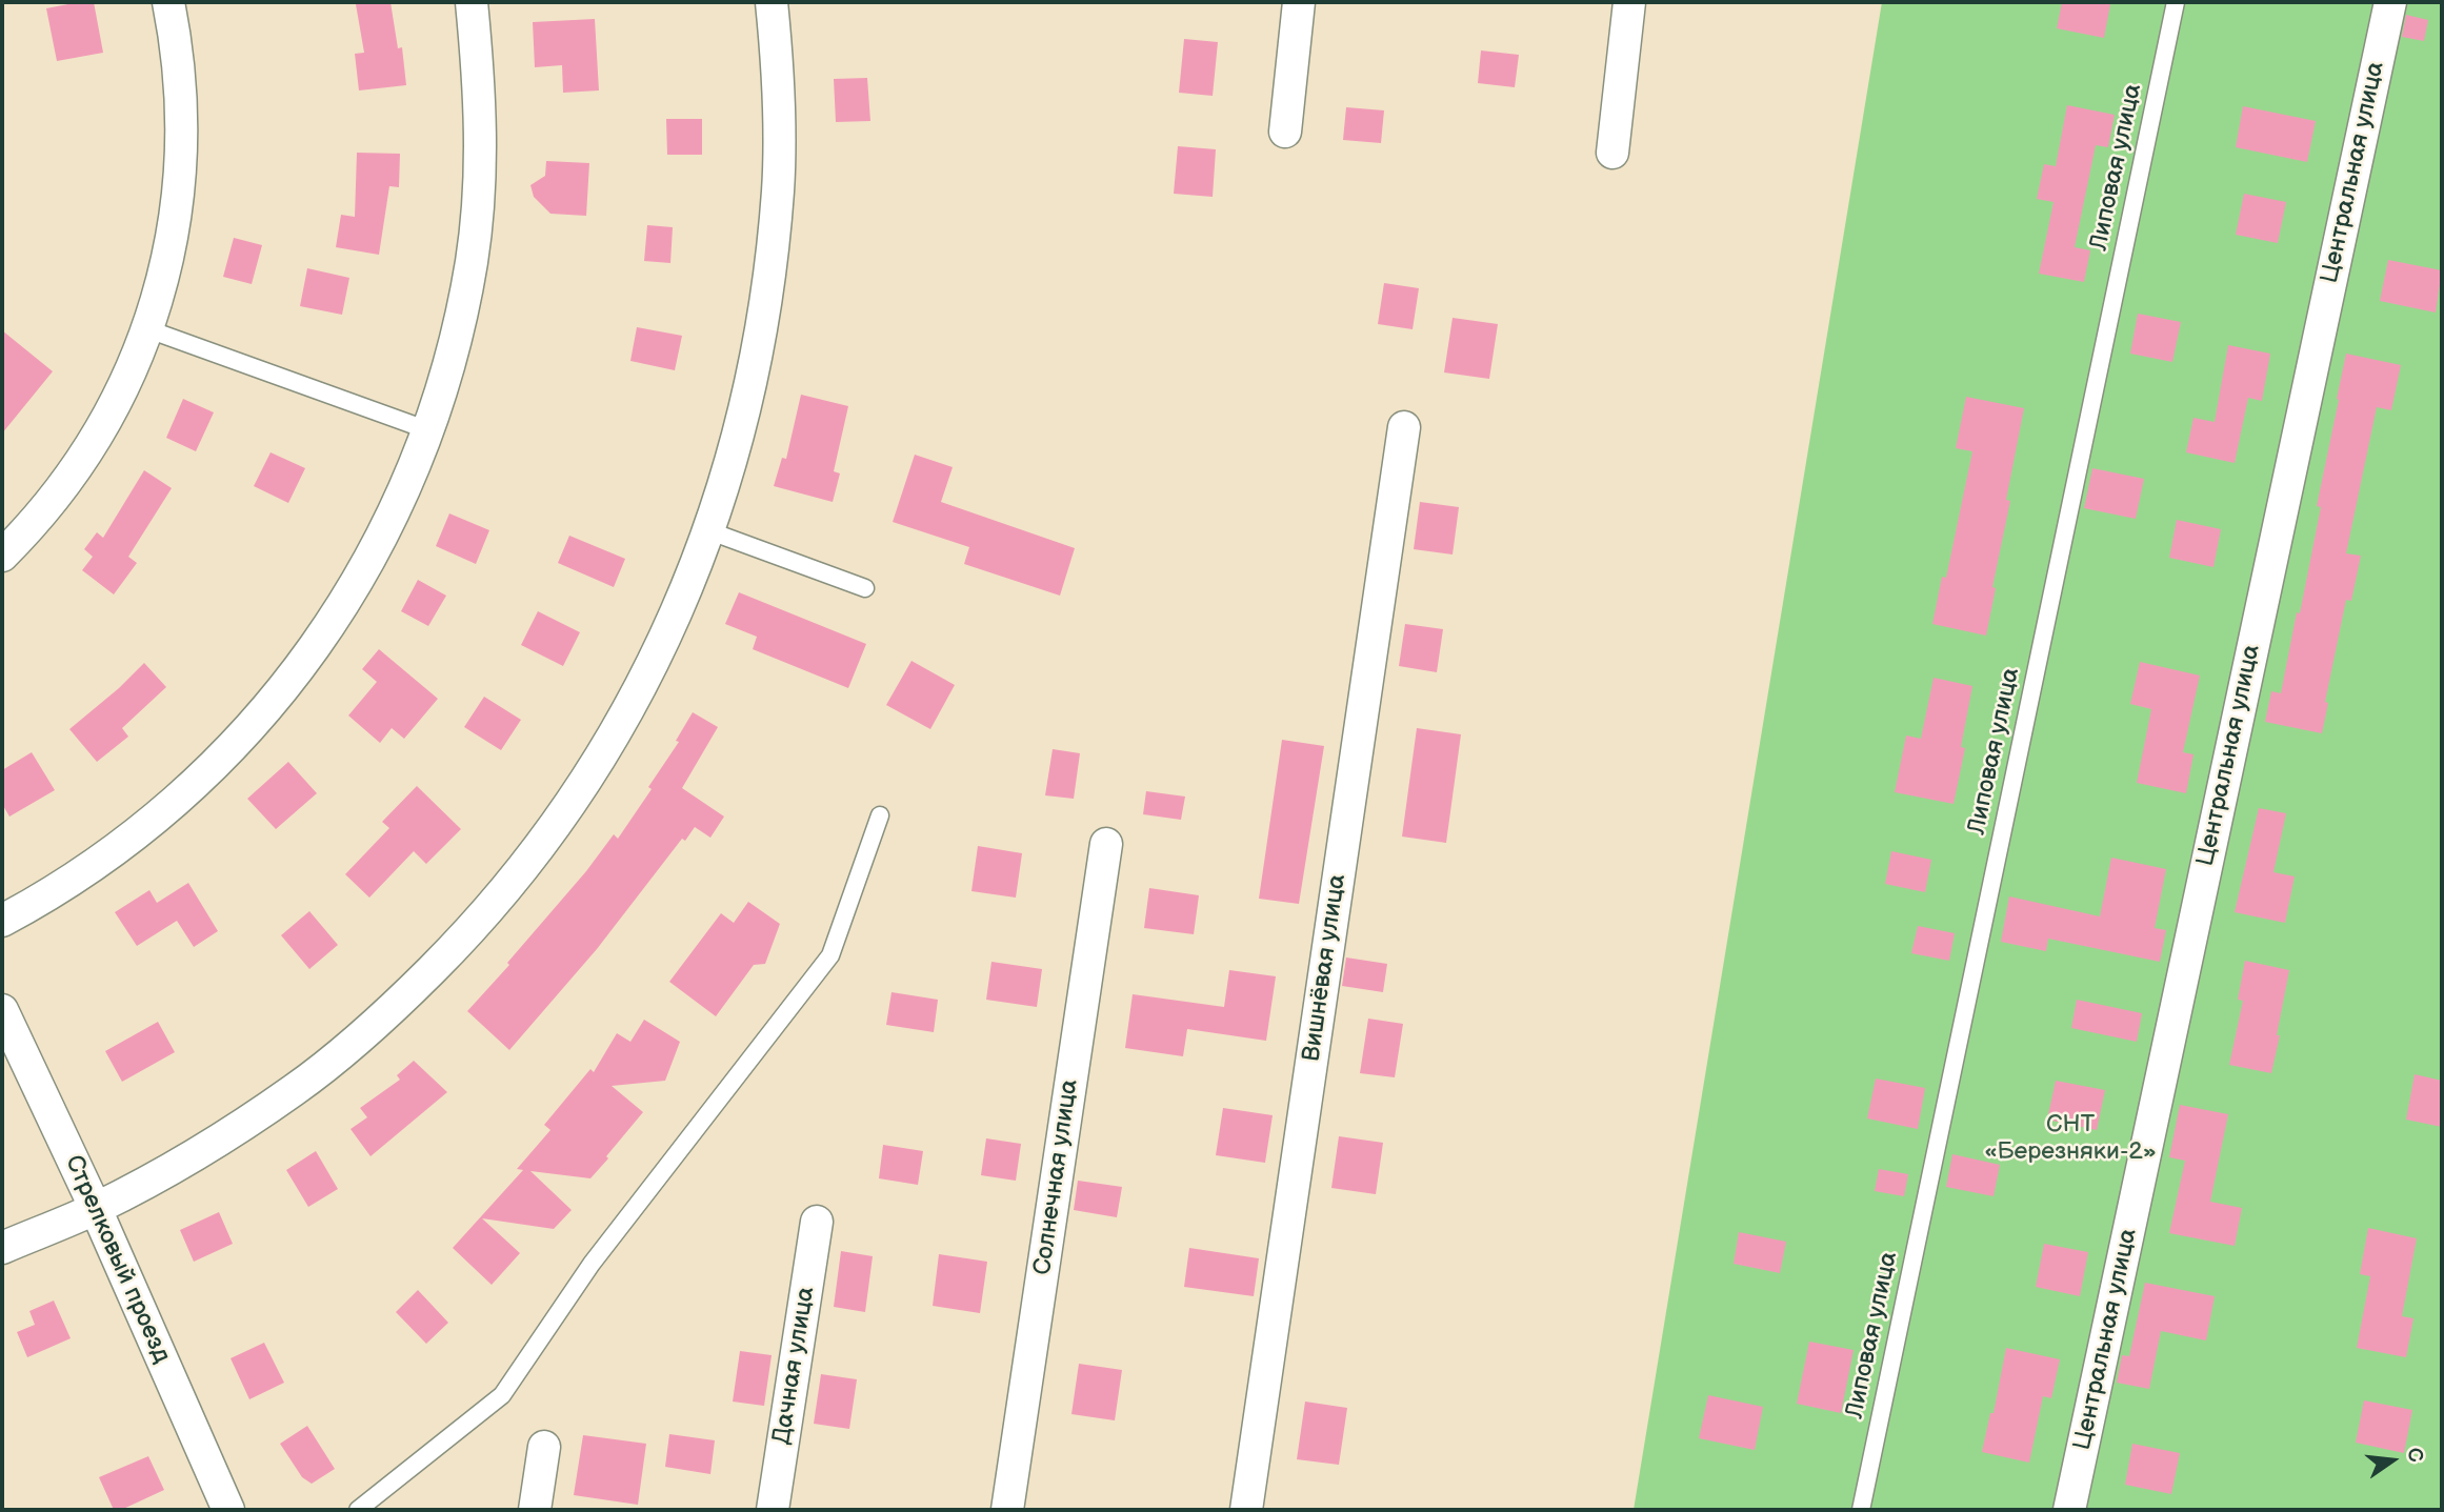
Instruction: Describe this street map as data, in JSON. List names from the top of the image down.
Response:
{
  "streets": {
    "street": [
      "Центральная улица",
      "Вишнёвая улица",
      "Солнечная улица",
      "Стрелковый проезд",
      "Дачная улица"
    ],
    "lane": ["Липовая улица"]
  },
  "parks": ["СНТ «Березняки-2»"],
  "north": "right"
}
